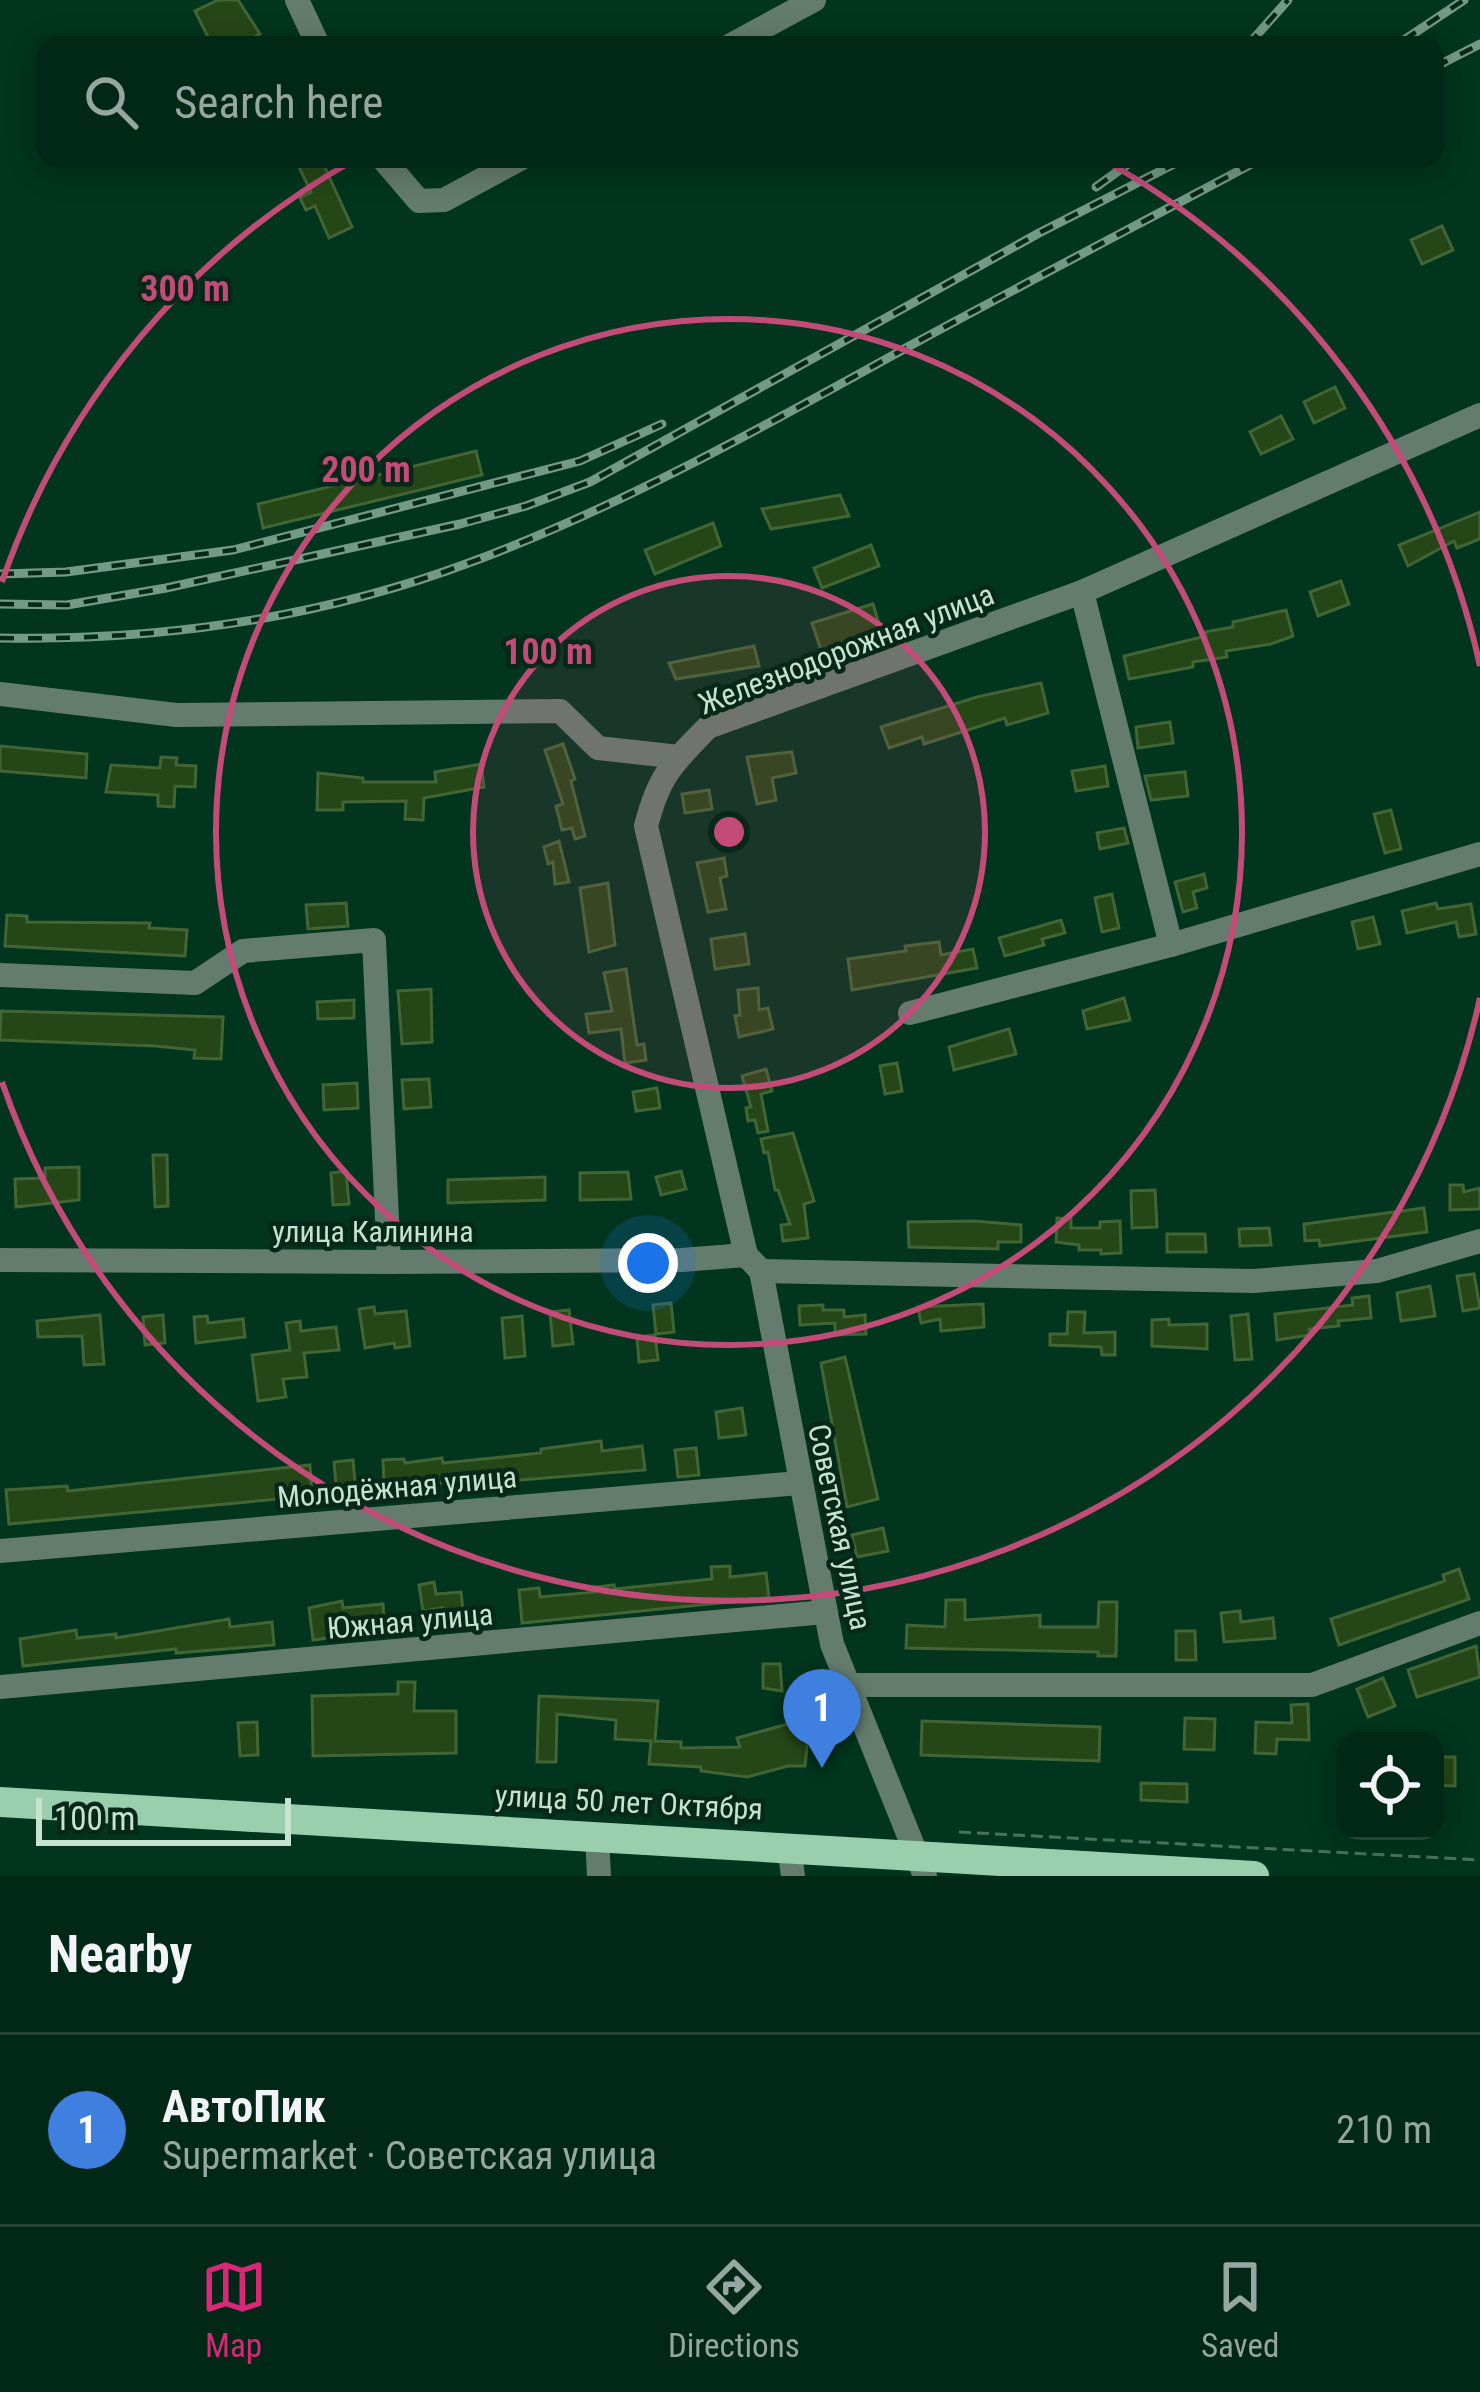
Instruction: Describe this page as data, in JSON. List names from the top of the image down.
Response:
{
  "streets": {
    "main road": ["улица 50 лет Октября"],
    "street": [
      "Железнодорожная улица",
      "улица Калинина",
      "Молодёжная улица",
      "Советская улица",
      "Южная улица"
    ]
  },
  "crossings": [
    ["Железнодорожная улица", "Советская улица"],
    ["улица Калинина", "Советская улица"],
    ["Молодёжная улица", "Советская улица"],
    ["Советская улица", "Южная улица"],
    ["Советская улица", "улица 50 лет Октября"]
  ],
  "scale_bar": "100 m",
  "page": {
    "search": "Search here",
    "pins": "1",
    "scale": "100 m",
    "heading": "Nearby",
    "list": [
      {
        "mark": "1",
        "name": "АвтоПик",
        "note": "Supermarket · Советская улица",
        "value": "210 m"
      }
    ],
    "nav": ["Map", "Directions", "Saved"]
  },
  "rings": ["300 m", "200 m", "100 m"]
}
